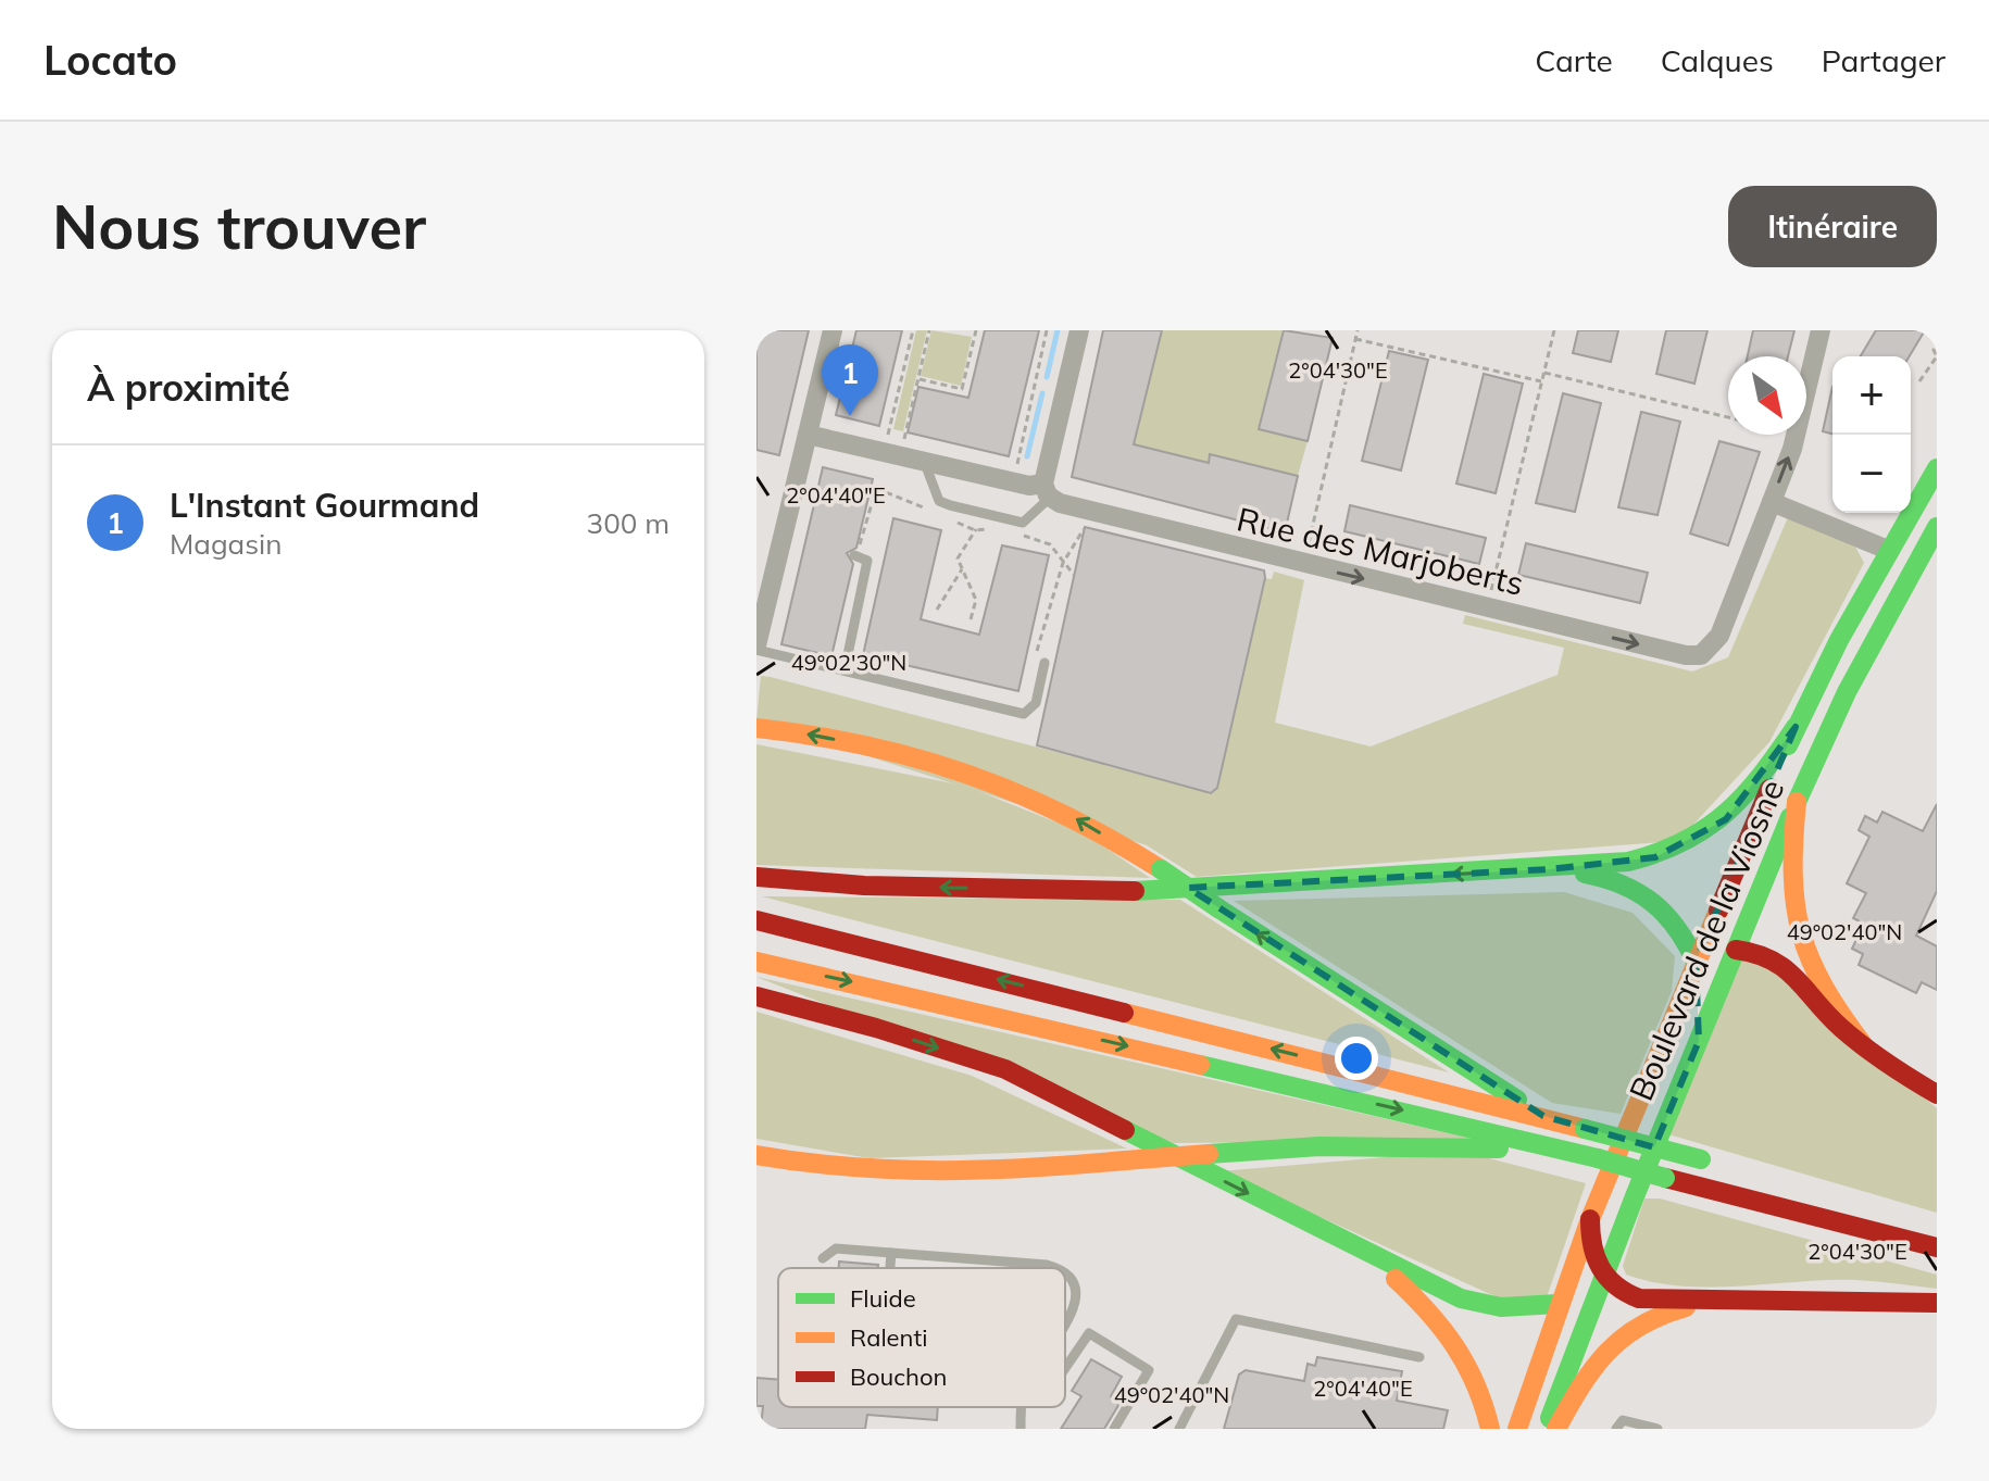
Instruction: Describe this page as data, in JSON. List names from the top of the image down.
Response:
{
  "streets": {
    "main road": ["Boulevard de la Viosne"],
    "street": ["Rue des Marjoberts"]
  },
  "legend": ["Fluide", "Ralenti", "Bouchon"],
  "north": "bottom right",
  "page": {
    "header": "Locato",
    "nav": ["Carte", "Calques", "Partager"],
    "buttons": "Itinéraire",
    "title": "Nous trouver",
    "heading": "À proximité",
    "pins": "1",
    "map_buttons": ["+", "−"],
    "list": [
      {
        "mark": "1",
        "name": "L'Instant Gourmand",
        "note": "Magasin",
        "value": "300 m"
      }
    ]
  },
  "coordinates": [
    "2°04'30\"E",
    "2°04'40\"E",
    "49°02'30\"N",
    "49°02'40\"N"
  ]
}
